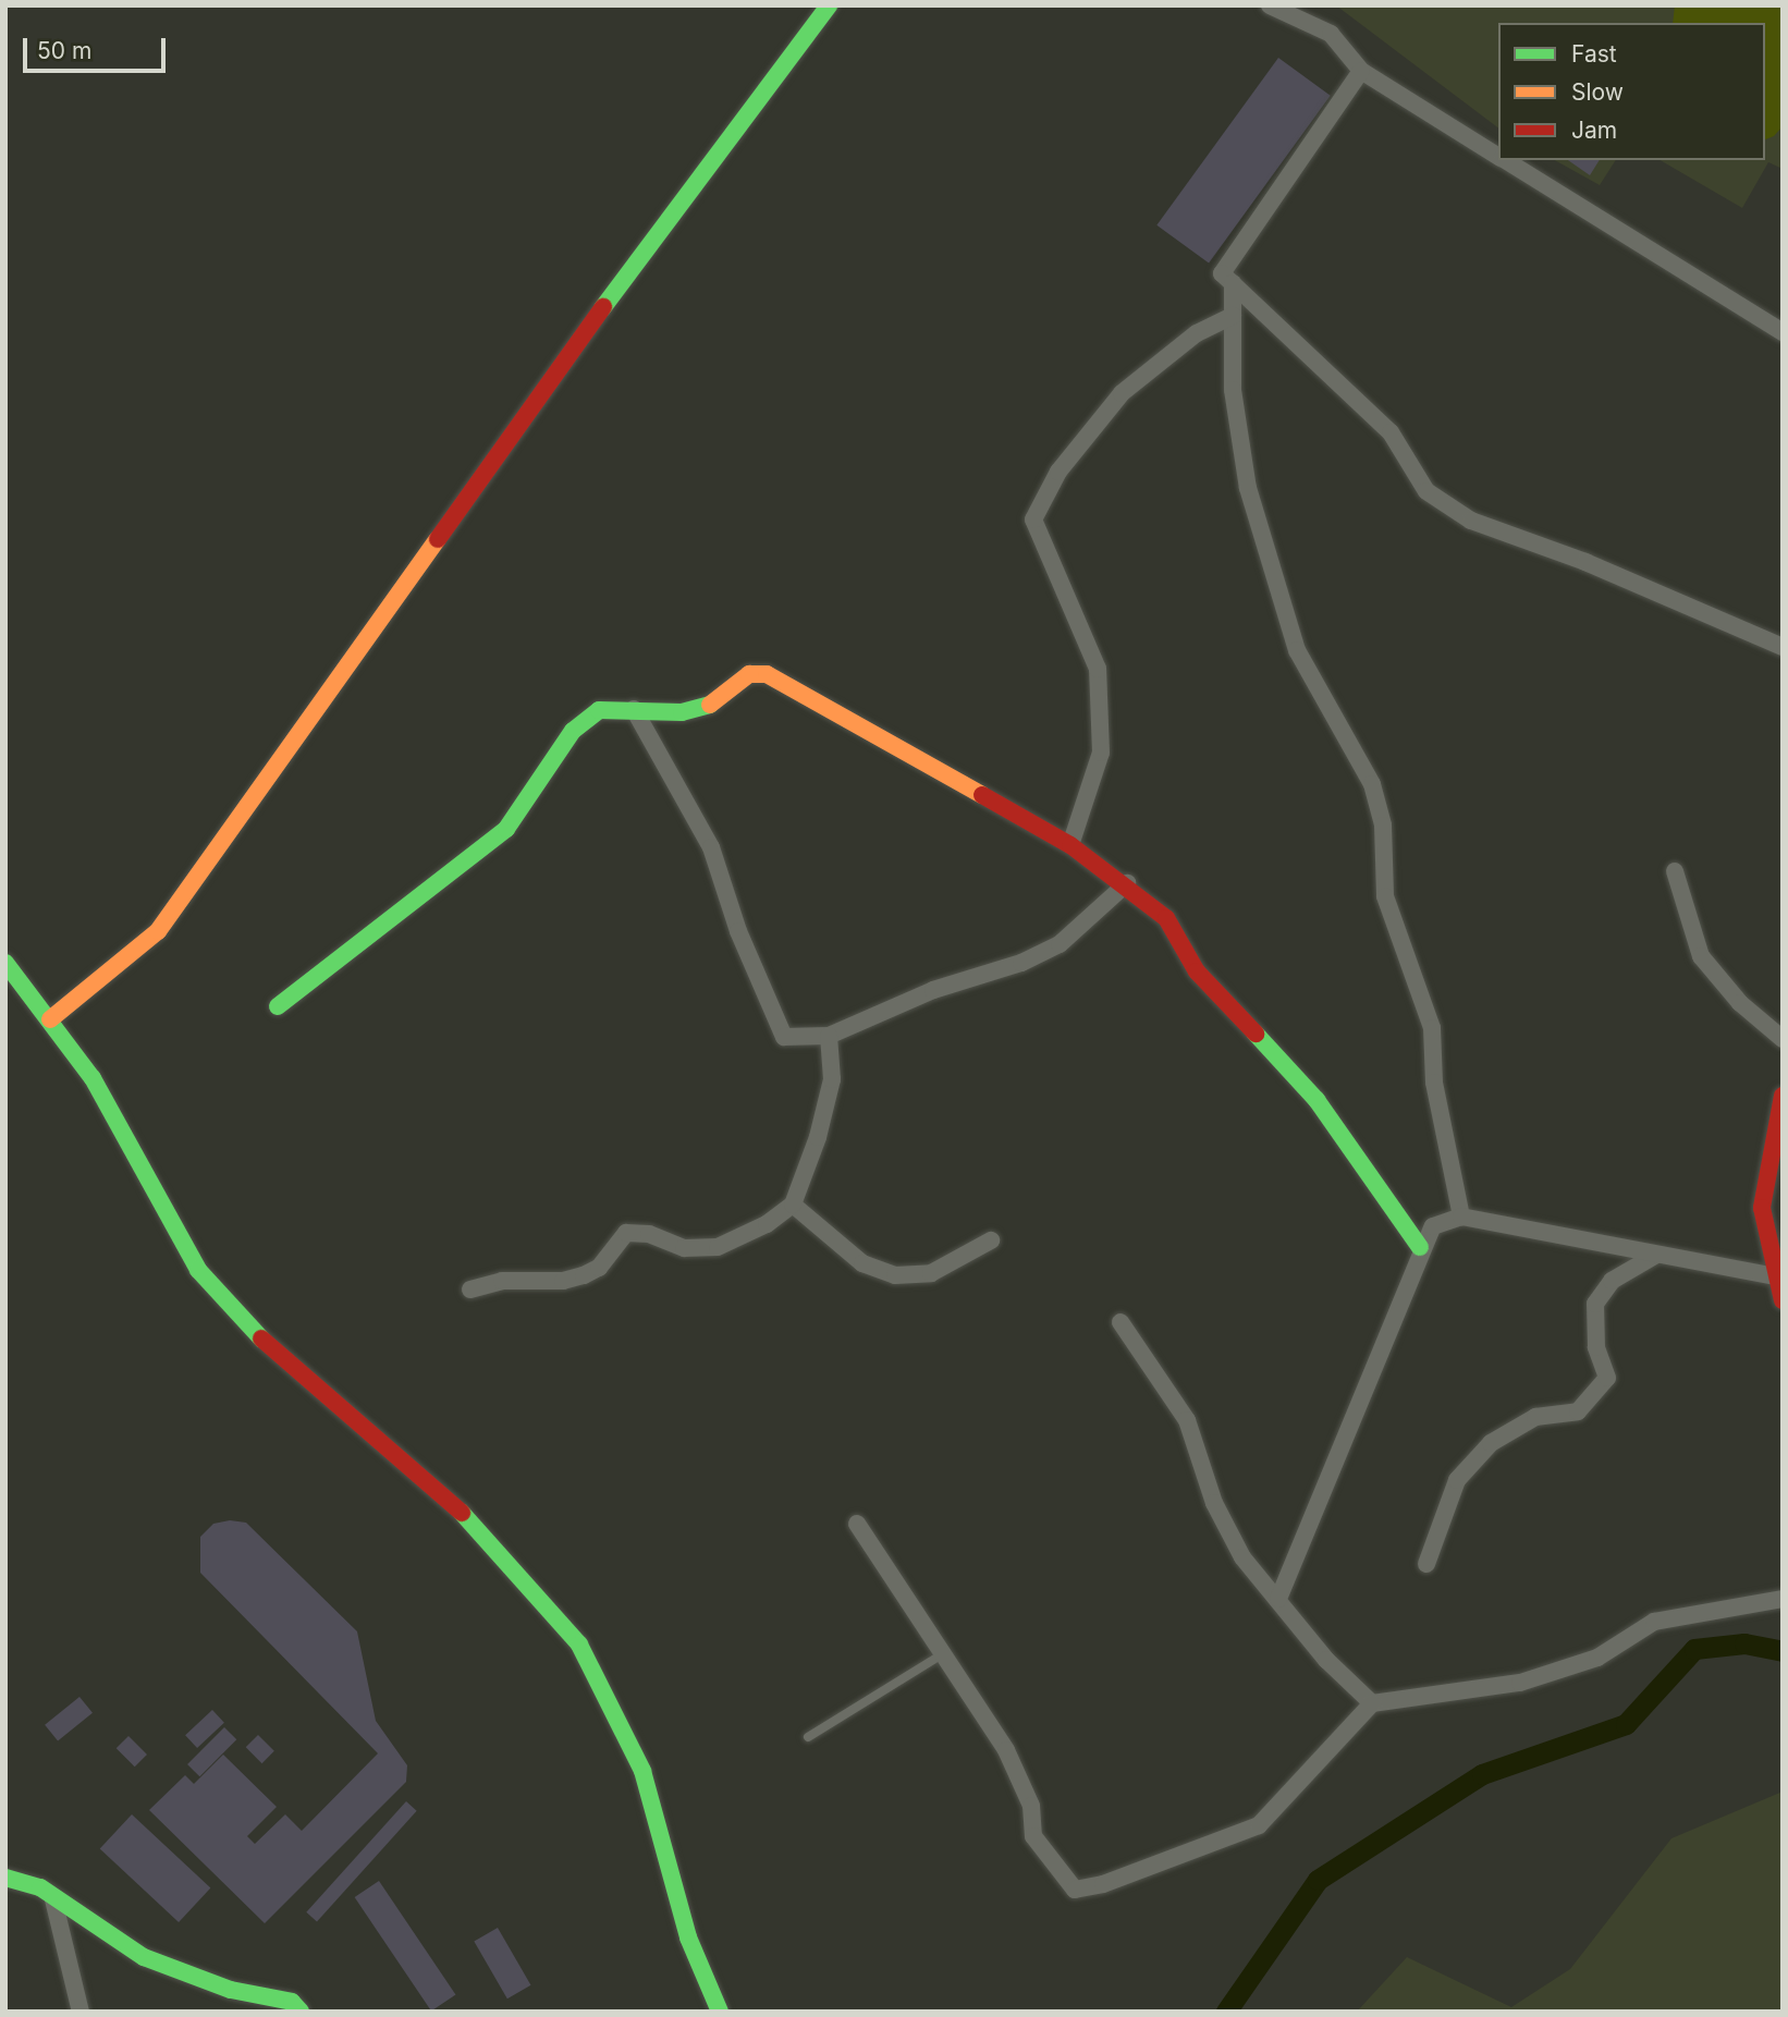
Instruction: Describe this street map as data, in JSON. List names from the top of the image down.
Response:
{
  "legend": ["Fast", "Slow", "Jam"],
  "scale_bar": "50 m"
}
